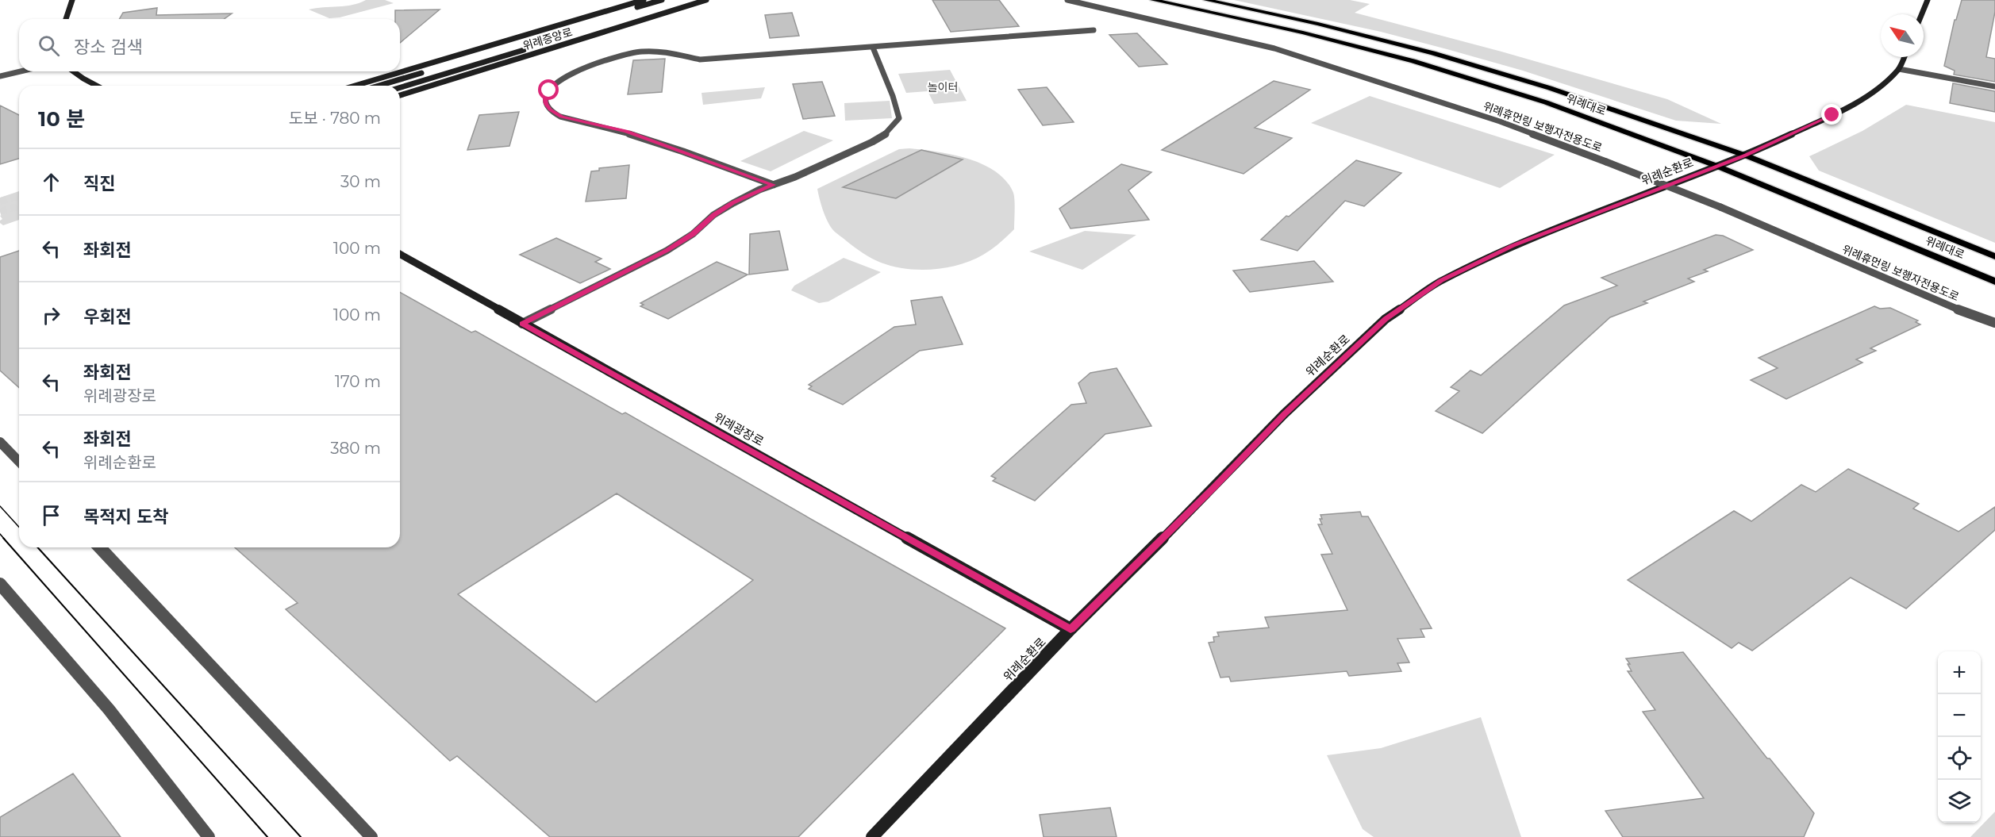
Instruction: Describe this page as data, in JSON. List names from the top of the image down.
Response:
{
  "streets": {
    "main road": ["위례대로"],
    "street": [
      "위례중앙로",
      "위례휴먼링 보행자전용도로",
      "위례순환로",
      "위례광장로"
    ]
  },
  "crossings": [
    ["위례대로", "위례순환로"],
    ["위례순환로", "위례광장로"]
  ],
  "parks": ["놀이터"],
  "north": "top left",
  "page": {
    "search": "장소 검색",
    "heading": ["10 분", "도보 · 780 m"],
    "list": [
      ["직진", "30 m"],
      ["좌회전", "100 m"],
      ["우회전", "100 m"],
      ["좌회전", "위례광장로", "170 m"],
      ["좌회전", "위례순환로", "380 m"],
      "목적지 도착"
    ],
    "map_buttons": ["+", "−"]
  }
}
